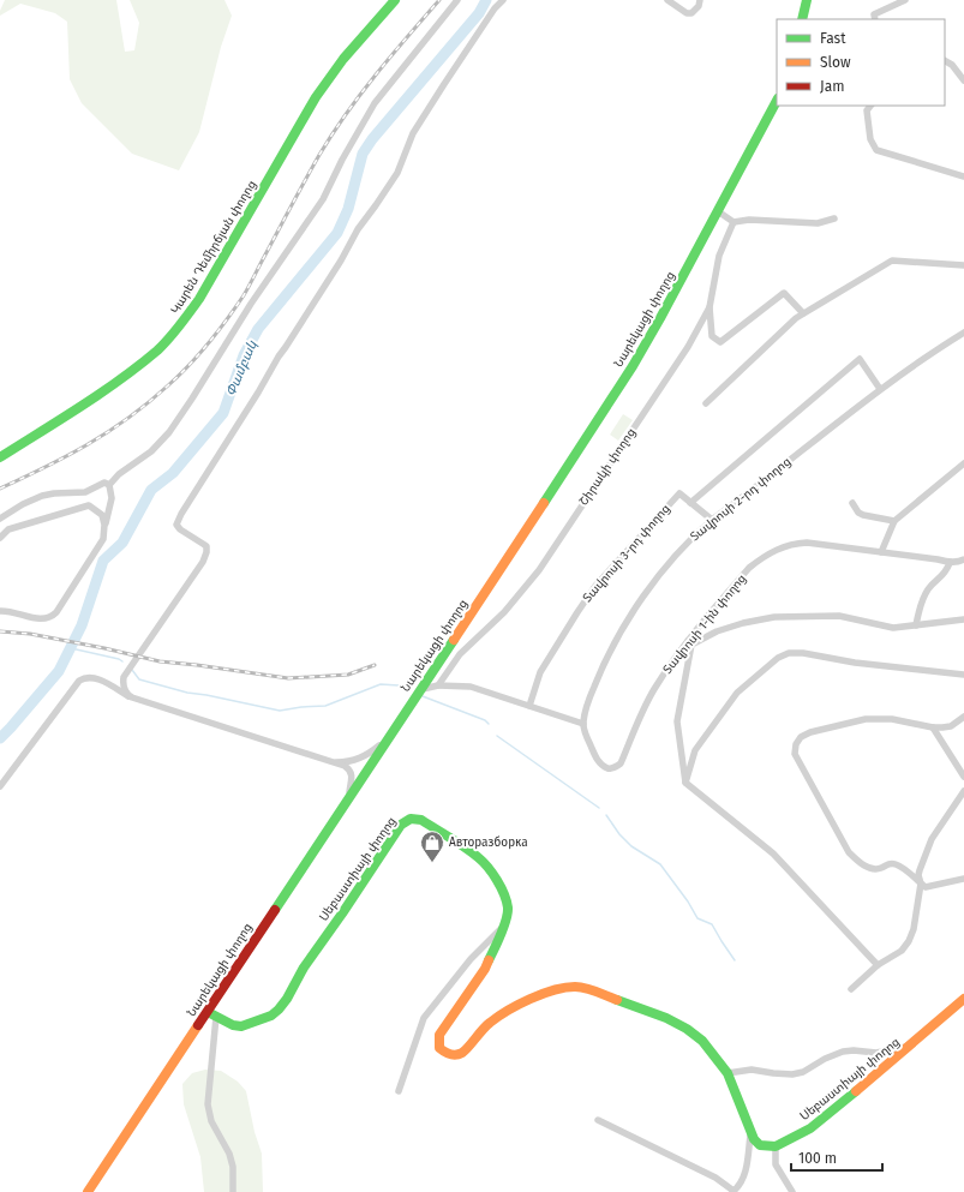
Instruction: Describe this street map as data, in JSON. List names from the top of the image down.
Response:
{
  "streets": {
    "main road": ["Կարեն Դեմիրճյան փողոց", "Նարեկացի փողոց", "Սեբաստիայի փողոց"],
    "street": [
      "Շիրակի փողոց",
      "Տավրոսի 2-րդ փողոց",
      "Տավրոսի 3-րդ փողոց",
      "Տավրոսի 1-ին փողոց"
    ]
  },
  "crossings": [
    ["Նարեկացի փողոց", "Սեբաստիայի փողոց"],
    ["Տավրոսի 2-րդ փողոց", "Տավրոսի 3-րդ փողոց"],
    ["Տավրոսի 2-րդ փողոց", "Տավրոսի 1-ին փողոց"]
  ],
  "water": ["Փամբակ"],
  "places": {
    "shop": ["Авторазборка"]
  },
  "legend": ["Fast", "Slow", "Jam"],
  "scale_bar": "100 m"
}
